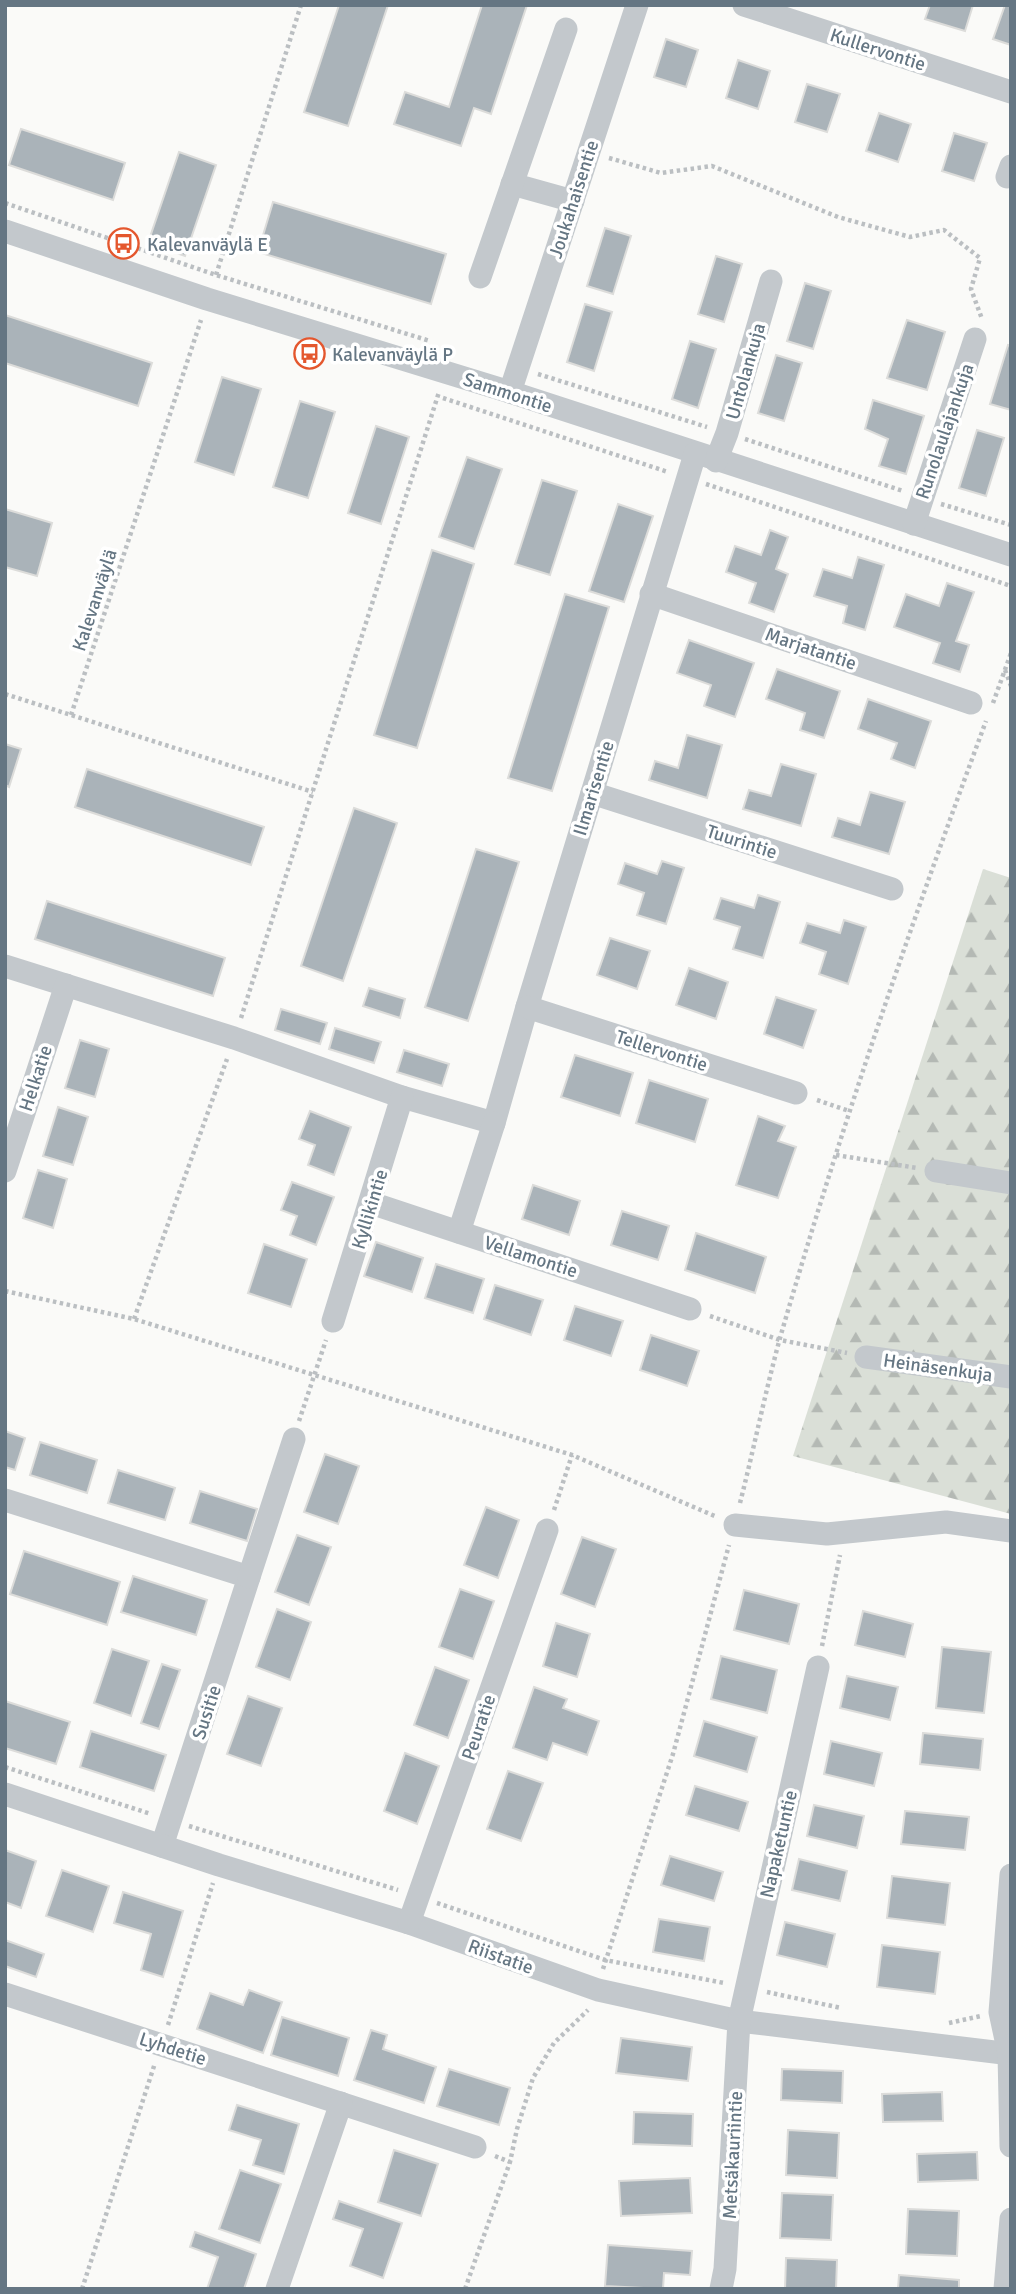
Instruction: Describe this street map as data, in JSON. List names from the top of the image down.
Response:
{
  "streets": {
    "street": [
      "Kullervontie",
      "Joukahaisentie",
      "Untolankuja",
      "Sammontie",
      "Runolaulajankuja",
      "Marjatantie",
      "Ilmarisentie",
      "Tuurintie",
      "Tellervontie",
      "Helkatie",
      "Kyllikintie",
      "Vellamontie",
      "Heinäsenkuja",
      "Susitie",
      "Peuratie",
      "Napaketuntie",
      "Riistatie",
      "Lyhdetie",
      "Metsäkauriintie"
    ],
    "path": ["Kalevanväylä"]
  },
  "crossings": [
    ["Joukahaisentie", "Sammontie"],
    ["Untolankuja", "Sammontie"],
    ["Untolankuja", "Ilmarisentie"],
    ["Sammontie", "Runolaulajankuja"],
    ["Sammontie", "Kalevanväylä"],
    ["Sammontie", "Ilmarisentie"],
    ["Marjatantie", "Ilmarisentie"],
    ["Ilmarisentie", "Tuurintie"],
    ["Ilmarisentie", "Tellervontie"],
    ["Ilmarisentie", "Vellamontie"],
    ["Kyllikintie", "Vellamontie"],
    ["Susitie", "Riistatie"],
    ["Peuratie", "Riistatie"],
    ["Napaketuntie", "Riistatie"],
    ["Napaketuntie", "Metsäkauriintie"],
    ["Riistatie", "Metsäkauriintie"]
  ],
  "places": {
    "bus stop": ["Kalevanväylä E", "Kalevanväylä P"]
  }
}
